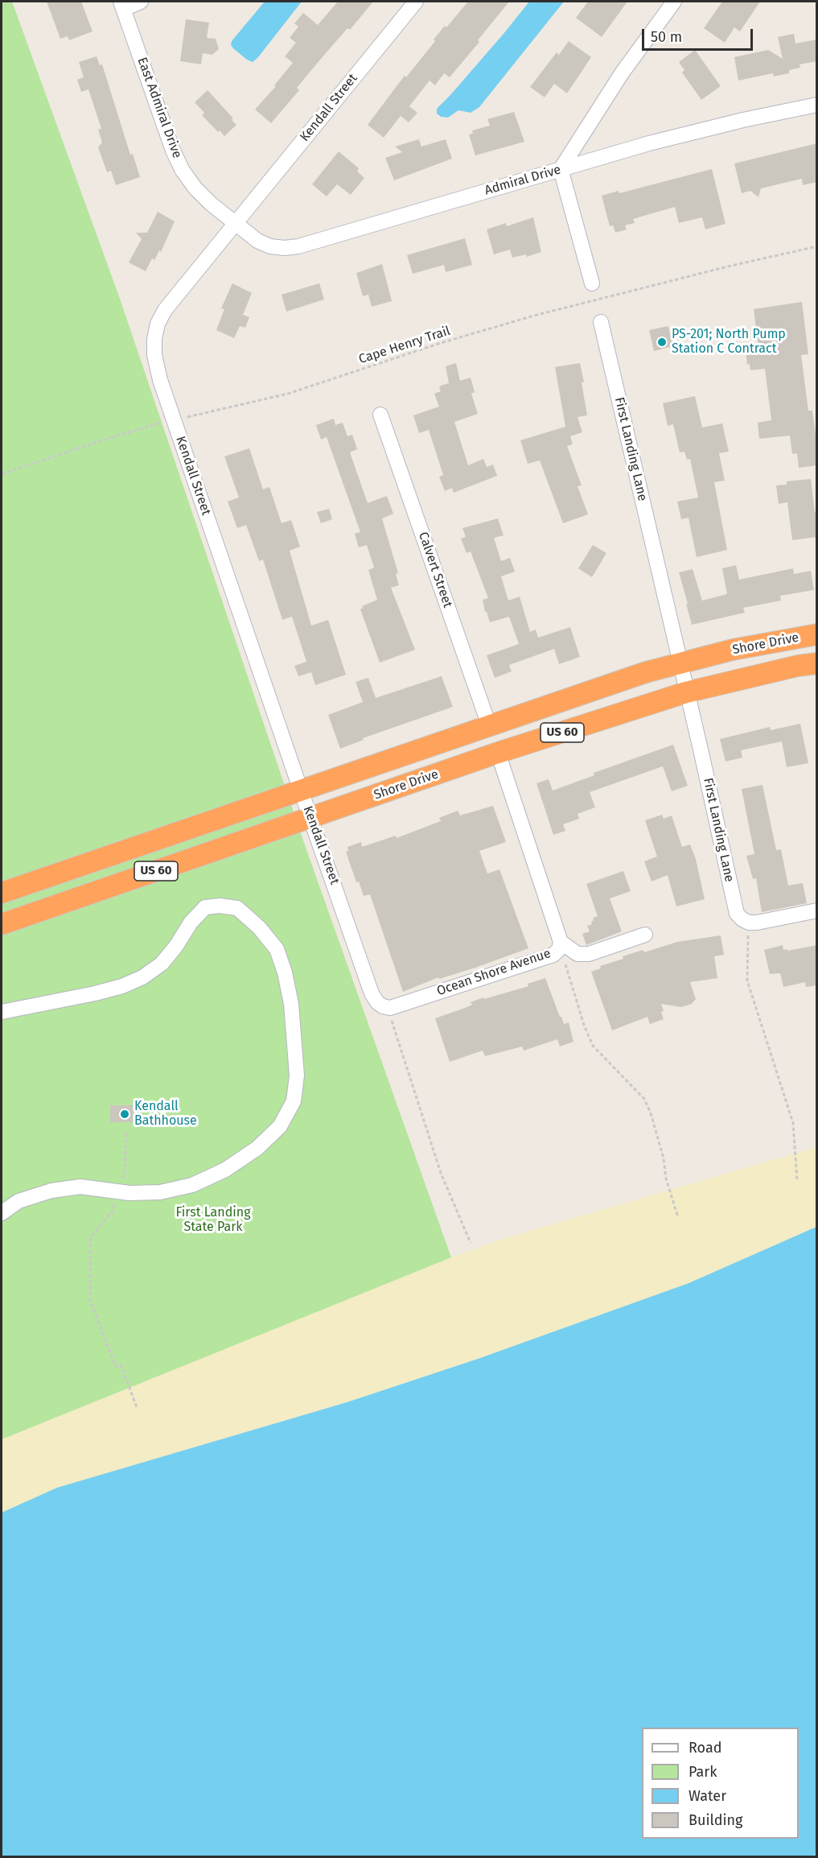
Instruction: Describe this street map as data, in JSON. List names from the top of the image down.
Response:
{
  "streets": {
    "highway": ["Shore Drive", "US 60"],
    "street": [
      "East Admiral Drive",
      "Kendall Street",
      "Admiral Drive",
      "First Landing Lane",
      "Calvert Street",
      "Ocean Shore Avenue"
    ],
    "path": ["Cape Henry Trail"]
  },
  "crossings": [
    ["East Admiral Drive", "Kendall Street"],
    ["East Admiral Drive", "Admiral Drive"],
    ["Kendall Street", "Admiral Drive"],
    ["Kendall Street", "Cape Henry Trail"],
    ["Kendall Street", "Shore Drive"],
    ["Kendall Street", "Ocean Shore Avenue"],
    ["First Landing Lane", "Shore Drive"],
    ["Calvert Street", "Shore Drive"]
  ],
  "parks": ["First Landing State Park"],
  "places": ["PS-201; North Pump Station C Contract", "Kendall Bathhouse"],
  "legend": [
    "Road",
    "Park",
    "Water",
    "Building"
  ],
  "scale_bar": "50 m"
}
